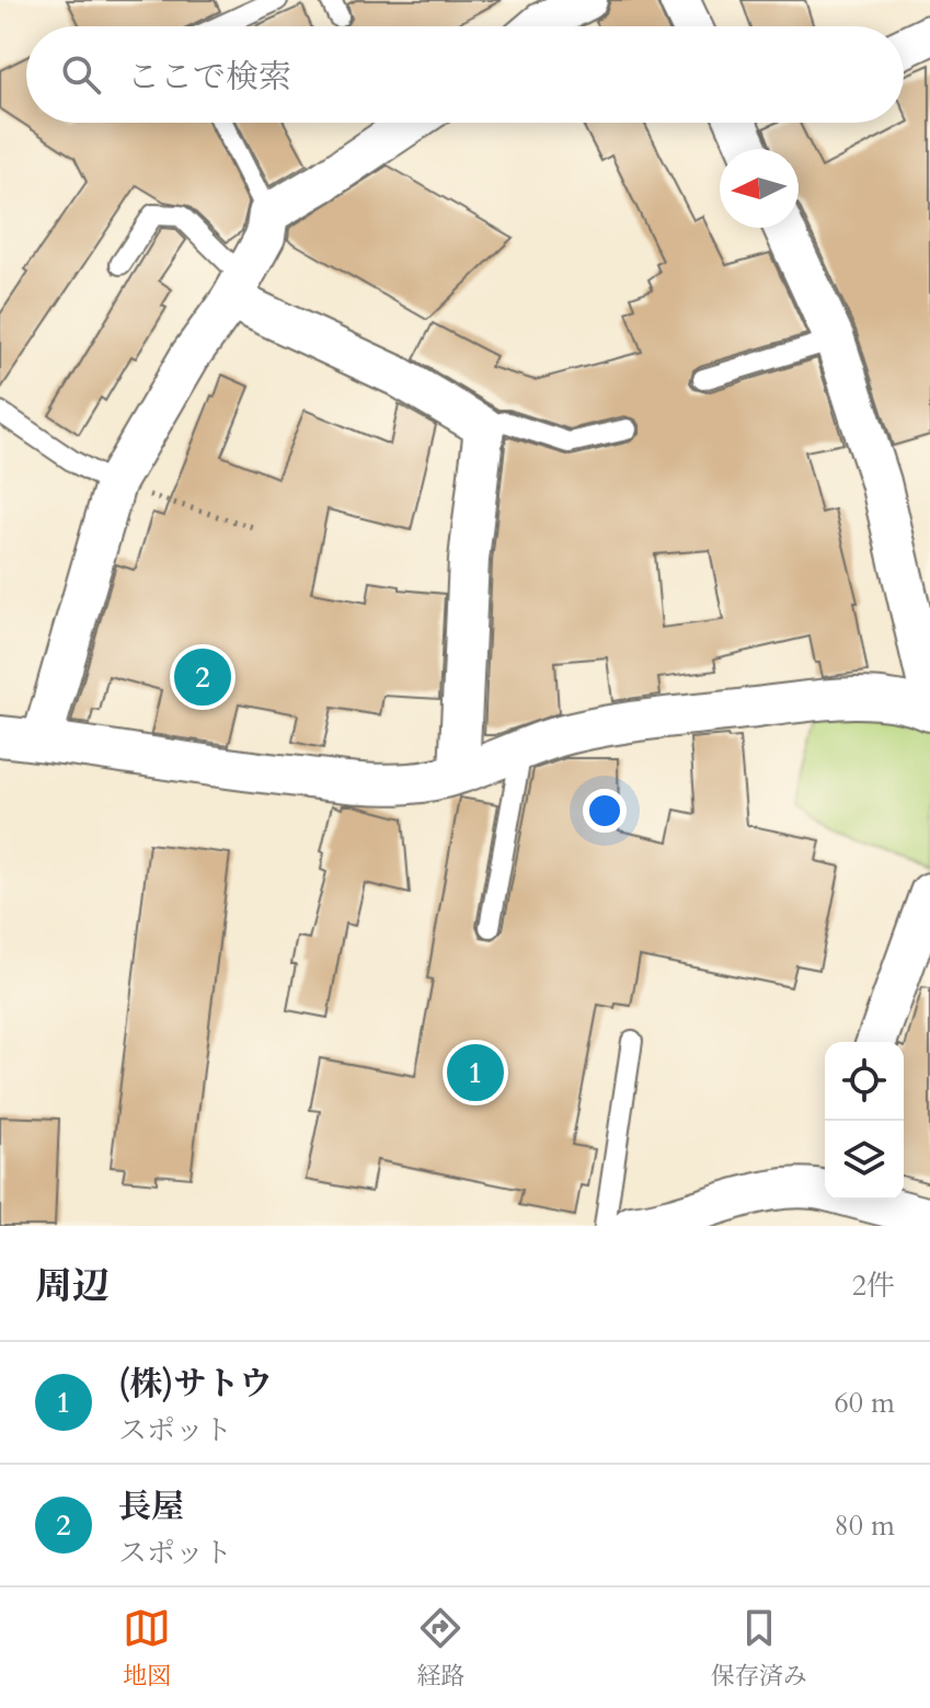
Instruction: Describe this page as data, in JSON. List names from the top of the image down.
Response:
{
  "north": "left",
  "page": {
    "search": "ここで検索",
    "pins": ["2", "1"],
    "heading": ["周辺", "2件"],
    "list": [
      {
        "mark": "1",
        "name": "(株)サトウ",
        "note": "スポット",
        "value": "60 m"
      },
      {
        "mark": "2",
        "name": "長屋",
        "note": "スポット",
        "value": "80 m"
      }
    ],
    "nav": ["地図", "経路", "保存済み"]
  }
}
